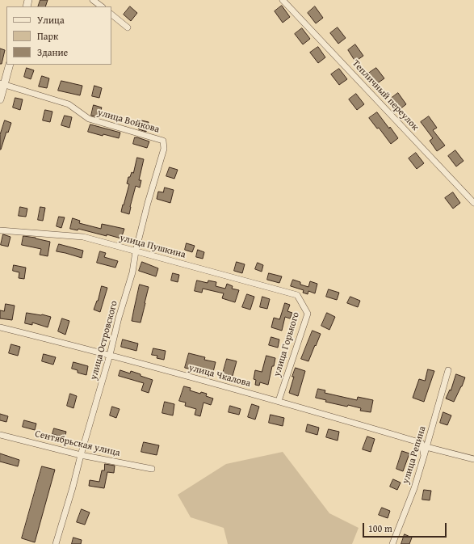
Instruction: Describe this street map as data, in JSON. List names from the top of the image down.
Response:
{
  "streets": {
    "street": [
      "Тепличный переулок",
      "улица Войкова",
      "улица Пушкина",
      "улица Островского",
      "улица Горького",
      "улица Чкалова",
      "Сентябрьская улица",
      "улица Репина"
    ]
  },
  "crossings": [
    ["улица Войкова", "улица Островского"],
    ["улица Пушкина", "улица Островского"],
    ["улица Пушкина", "улица Горького"],
    ["улица Островского", "улица Чкалова"],
    ["улица Островского", "Сентябрьская улица"],
    ["улица Горького", "улица Чкалова"],
    ["улица Чкалова", "улица Репина"]
  ],
  "legend": ["Улица", "Парк", "Здание"],
  "scale_bar": "100 m"
}
